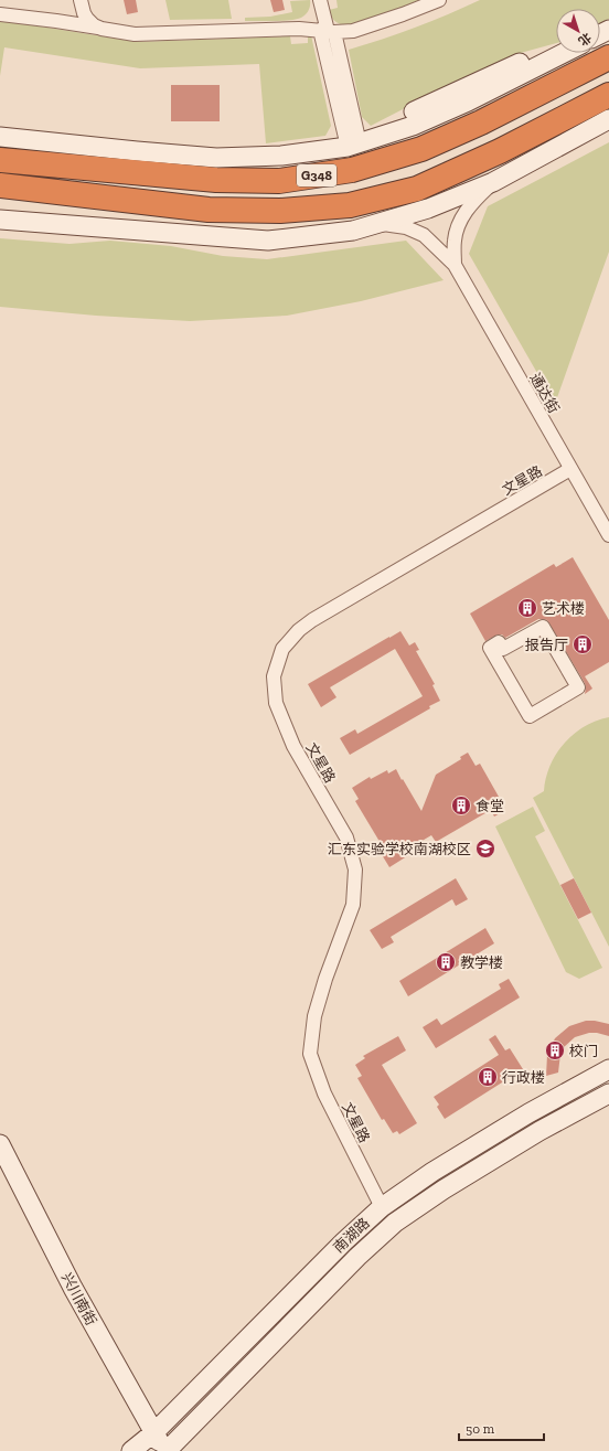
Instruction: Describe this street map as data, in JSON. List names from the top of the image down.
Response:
{
  "streets": {
    "highway": ["G348"],
    "street": [
      "通达街",
      "文星路",
      "南湖路",
      "兴川南街"
    ]
  },
  "crossings": [
    ["通达街", "文星路"],
    ["文星路", "南湖路"],
    ["南湖路", "兴川南街"]
  ],
  "places": {
    "building": [
      "艺术楼",
      "报告厅",
      "食堂",
      "教学楼",
      "校门",
      "行政楼"
    ],
    "school or university": ["汇东实验学校南湖校区"]
  },
  "scale_bar": "50 m",
  "north": "bottom right"
}
